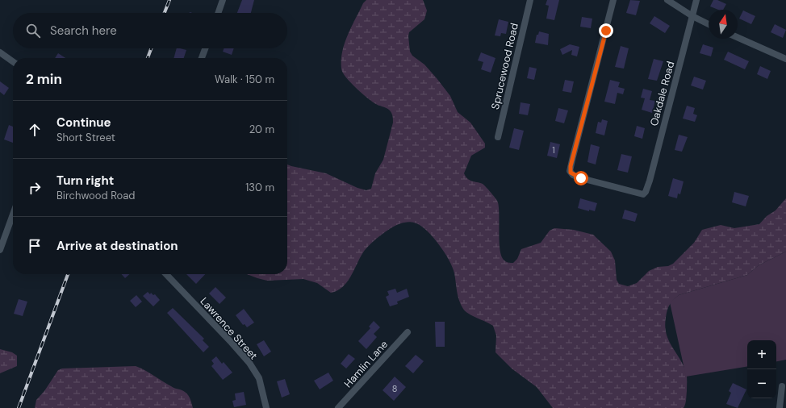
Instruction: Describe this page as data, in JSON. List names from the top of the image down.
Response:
{
  "streets": {
    "street": [
      "Sprucewood Road",
      "Oakdale Road",
      "Lawrence Street",
      "Hamlin Lane"
    ]
  },
  "house_numbers": ["1", "8"],
  "north": "top",
  "page": {
    "search": "Search here",
    "heading": ["2 min", "Walk · 150 m"],
    "list": [
      ["Continue", "Short Street", "20 m"],
      ["Turn right", "Birchwood Road", "130 m"],
      "Arrive at destination"
    ],
    "map_buttons": ["+", "−"]
  }
}
